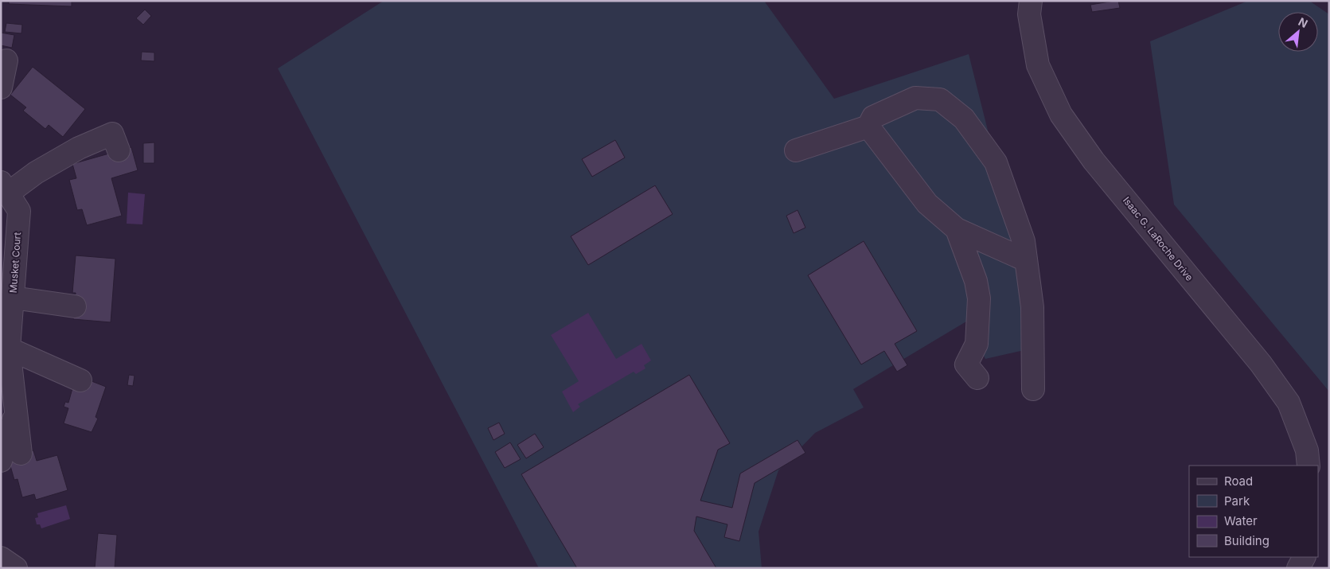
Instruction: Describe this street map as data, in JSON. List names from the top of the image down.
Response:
{
  "streets": {
    "street": ["Isaac G. LaRoche Drive", "Musket Court"]
  },
  "legend": [
    "Road",
    "Park",
    "Water",
    "Building"
  ],
  "north": "top right"
}
